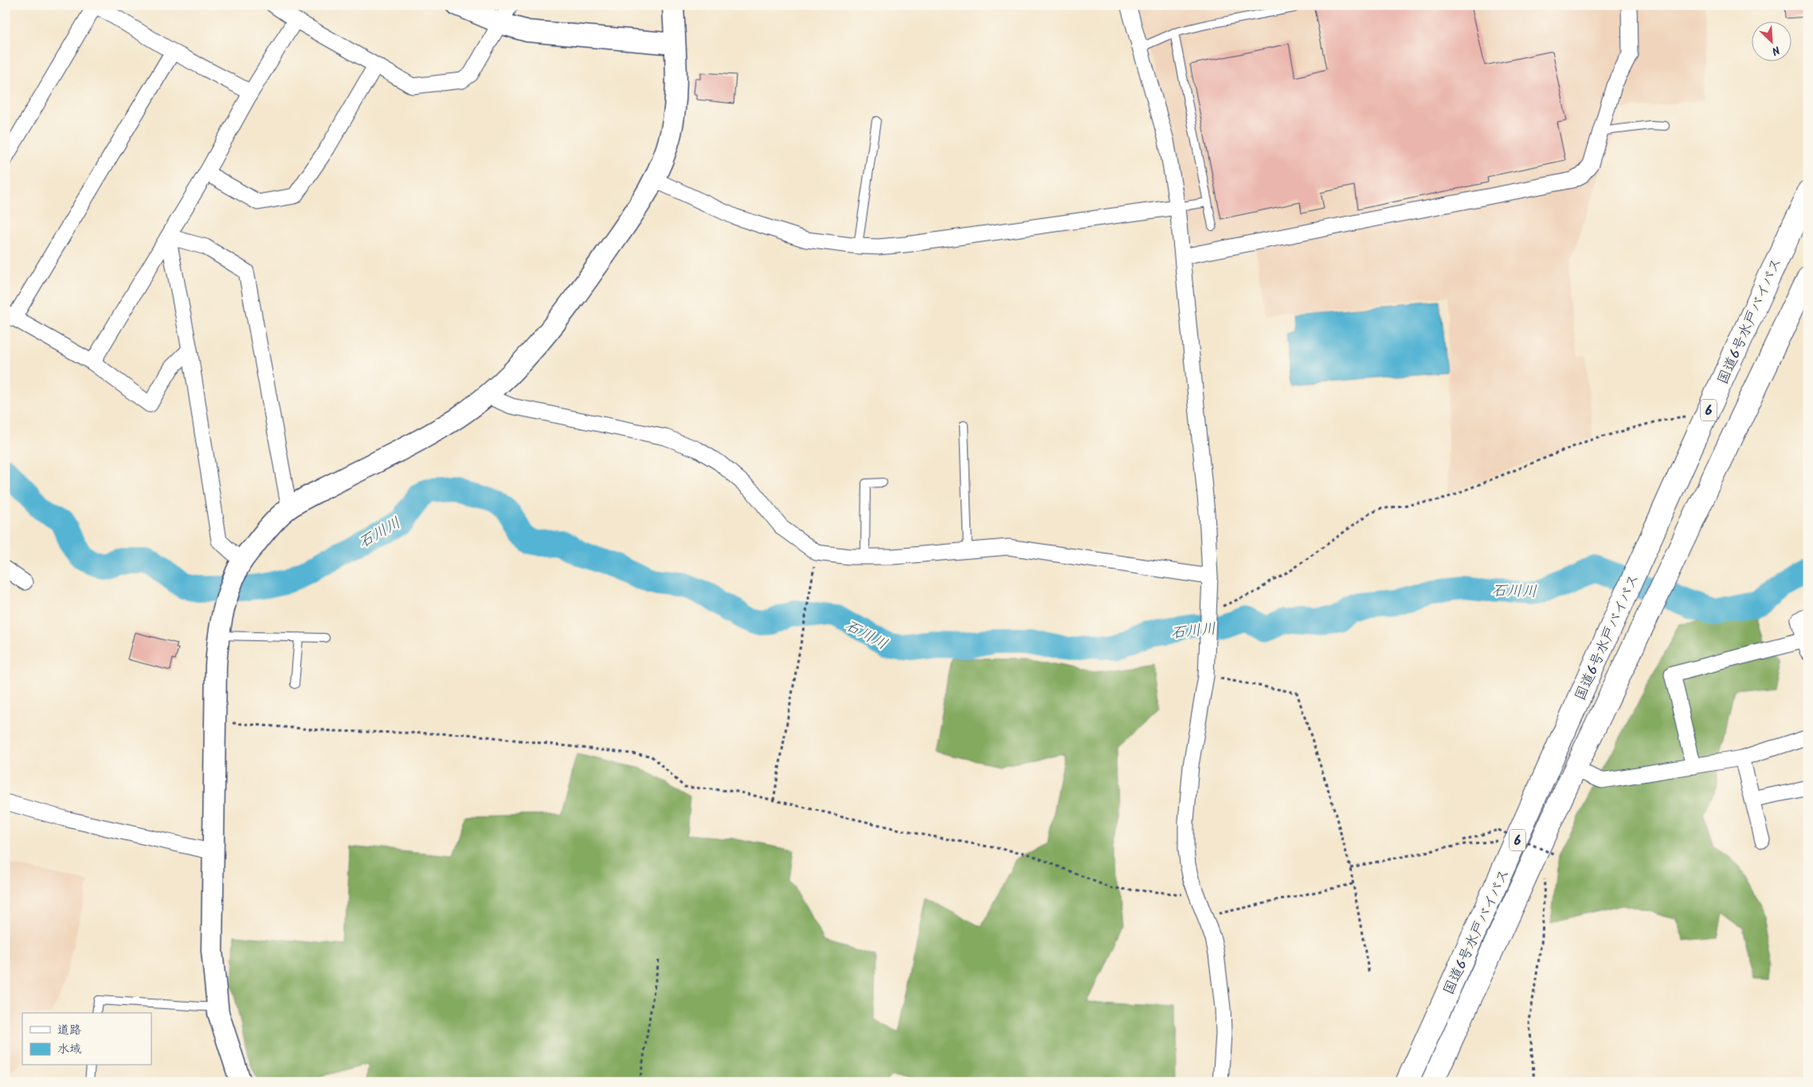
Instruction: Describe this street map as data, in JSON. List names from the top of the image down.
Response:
{
  "streets": {
    "highway": ["国道6号水戸バイパス", "6"]
  },
  "water": ["石川川"],
  "legend": ["道路", "水域"],
  "north": "bottom right"
}
